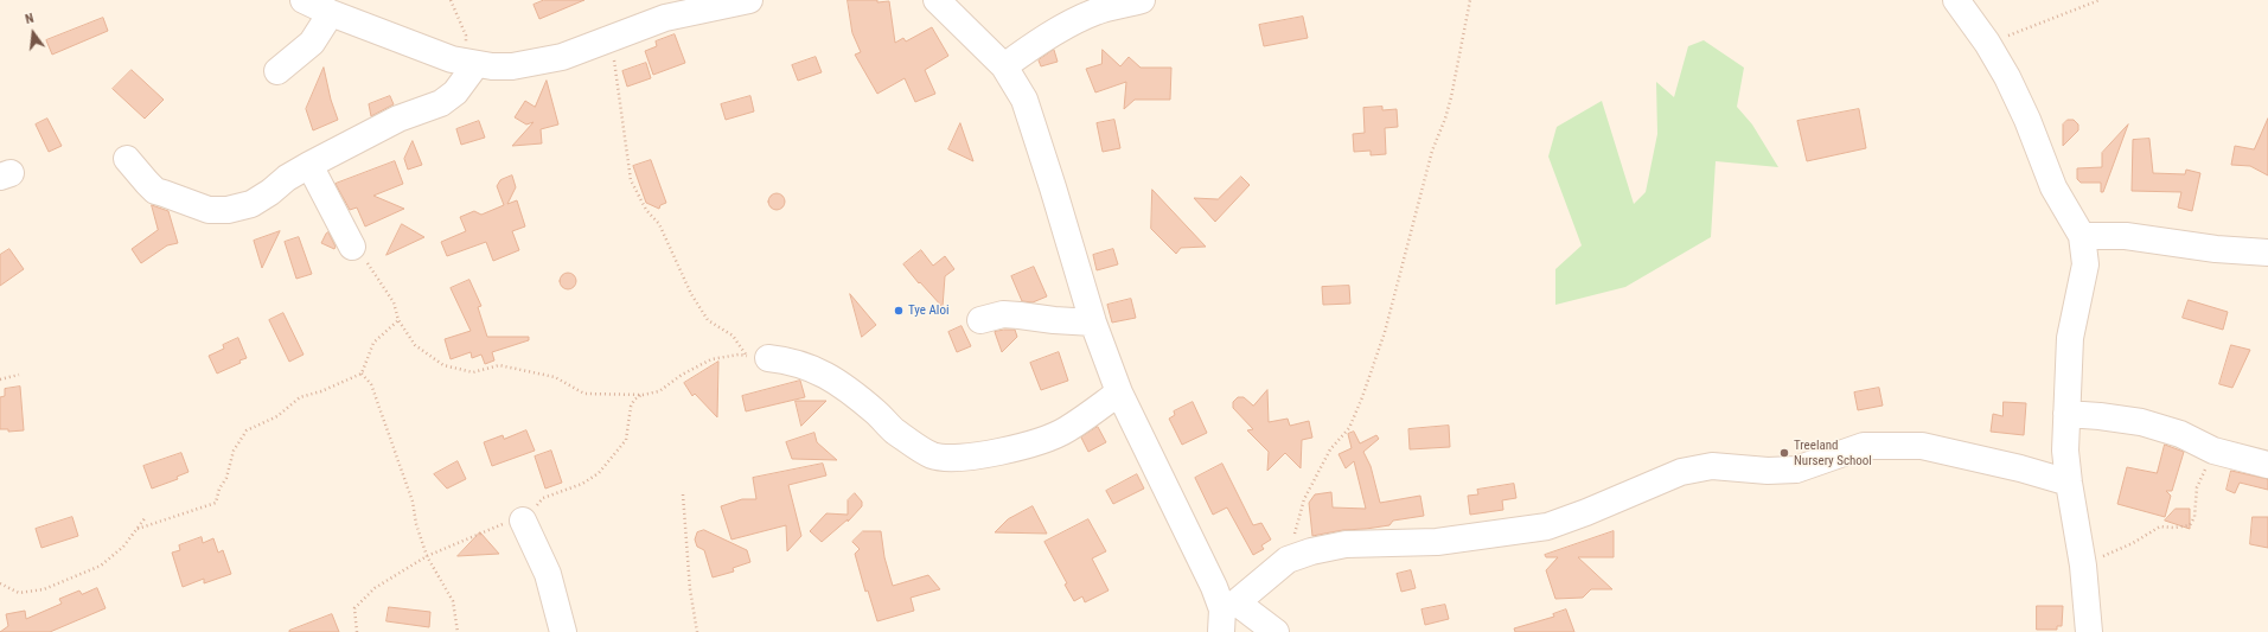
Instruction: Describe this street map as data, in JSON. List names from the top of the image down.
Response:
{
  "places": ["Tye Aloi", "Treeland Nursery School"],
  "north": "top"
}
